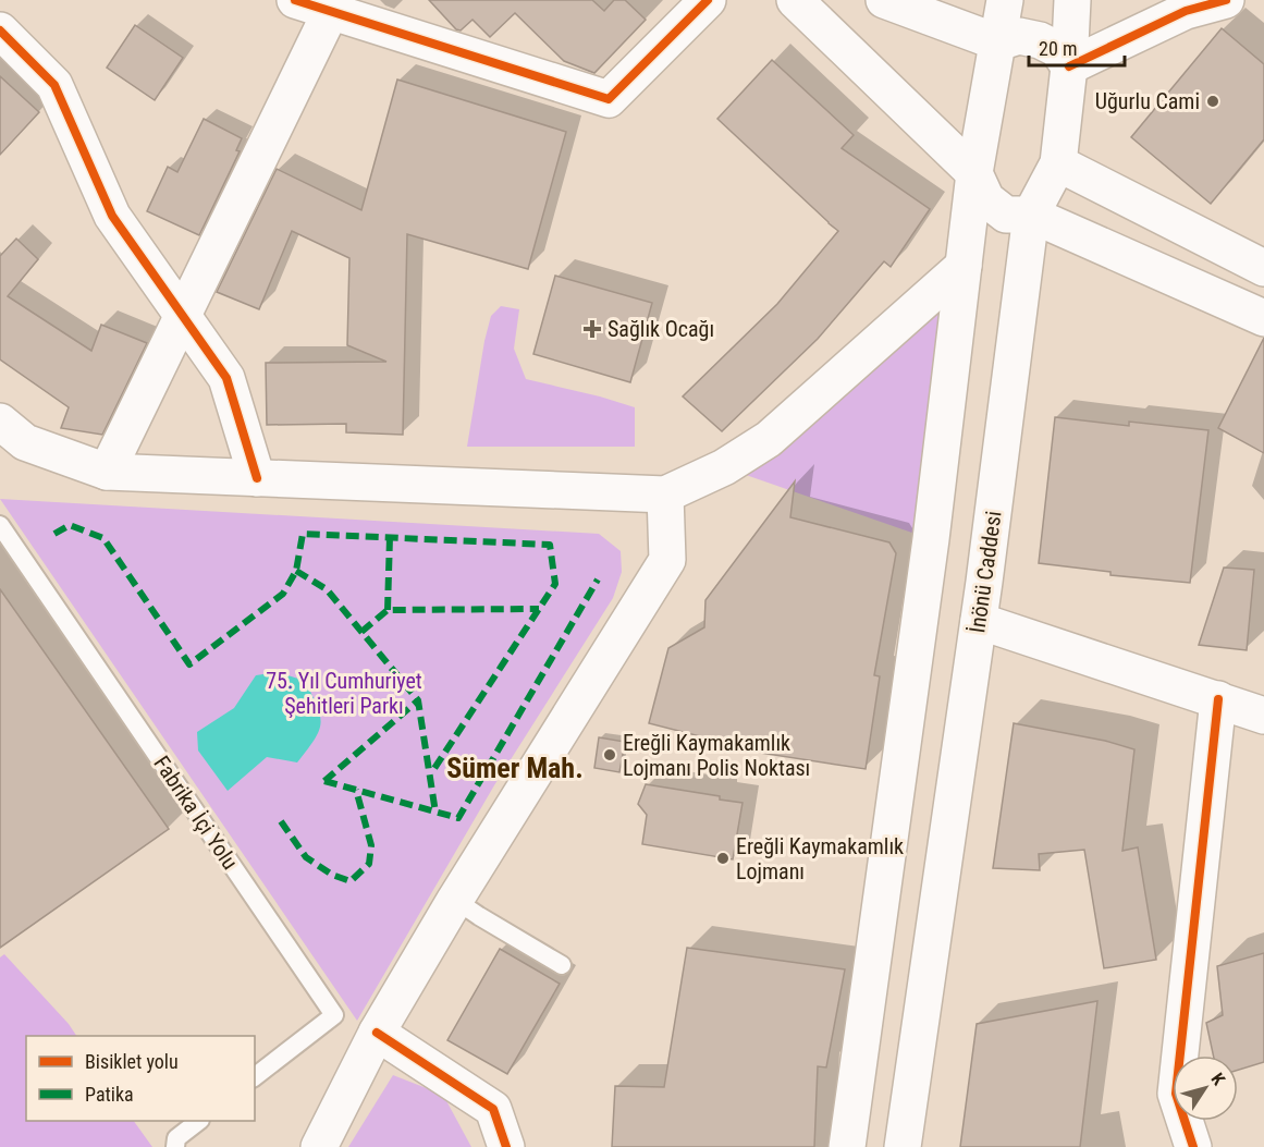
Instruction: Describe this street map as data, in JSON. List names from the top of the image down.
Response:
{
  "streets": {
    "main road": ["İnönü Caddesi"],
    "lane": ["Fabrika İçi Yolu"]
  },
  "districts": ["Sümer Mah."],
  "parks": ["75. Yıl Cumhuriyet Şehitleri Parkı"],
  "places": {
    "other": ["Uğurlu Cami", "Ereğli Kaymakamlık Lojmanı Polis Noktası", "Ereğli Kaymakamlık Lojmanı"],
    "health": ["Sağlık Ocağı"]
  },
  "legend": ["Bisiklet yolu", "Patika"],
  "scale_bar": "20 m",
  "north": "top right"
}
